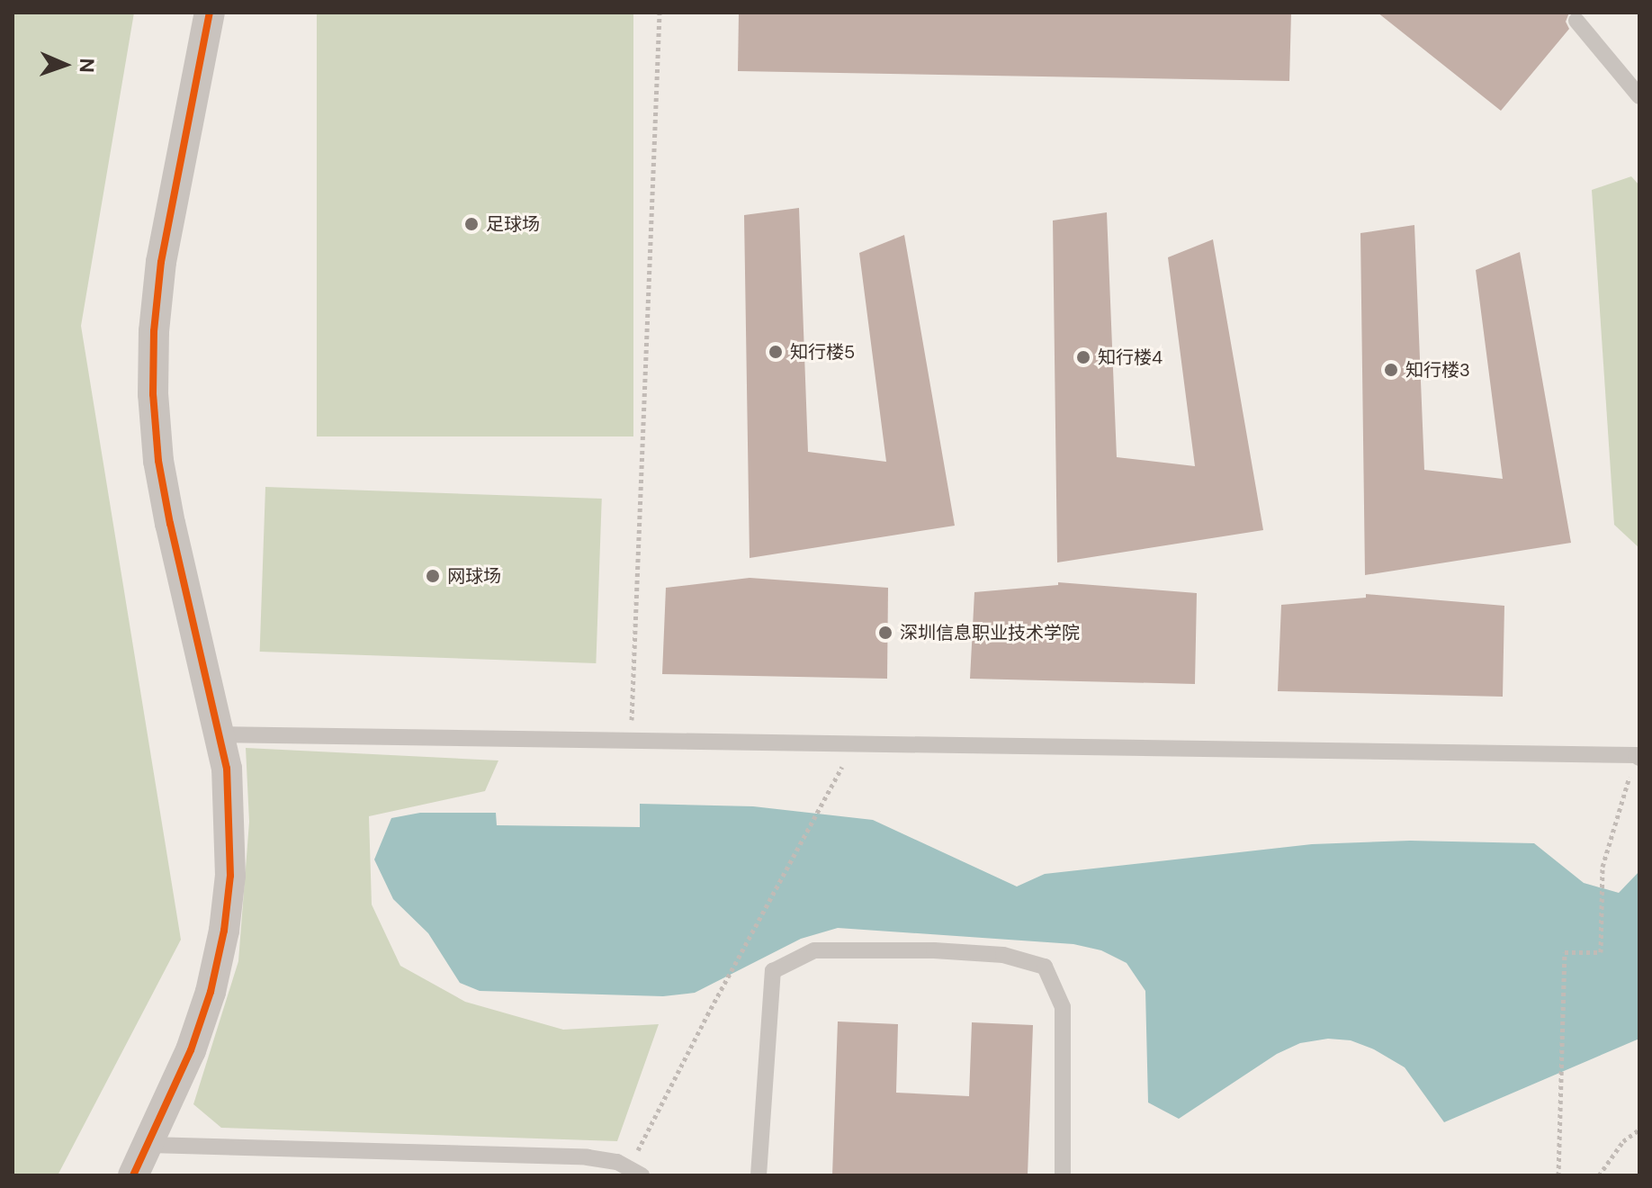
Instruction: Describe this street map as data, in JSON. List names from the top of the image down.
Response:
{
  "places": [
    "足球场",
    "知行楼5",
    "知行楼4",
    "知行楼3",
    "网球场",
    "深圳信息职业技术学院"
  ],
  "north": "right"
}
